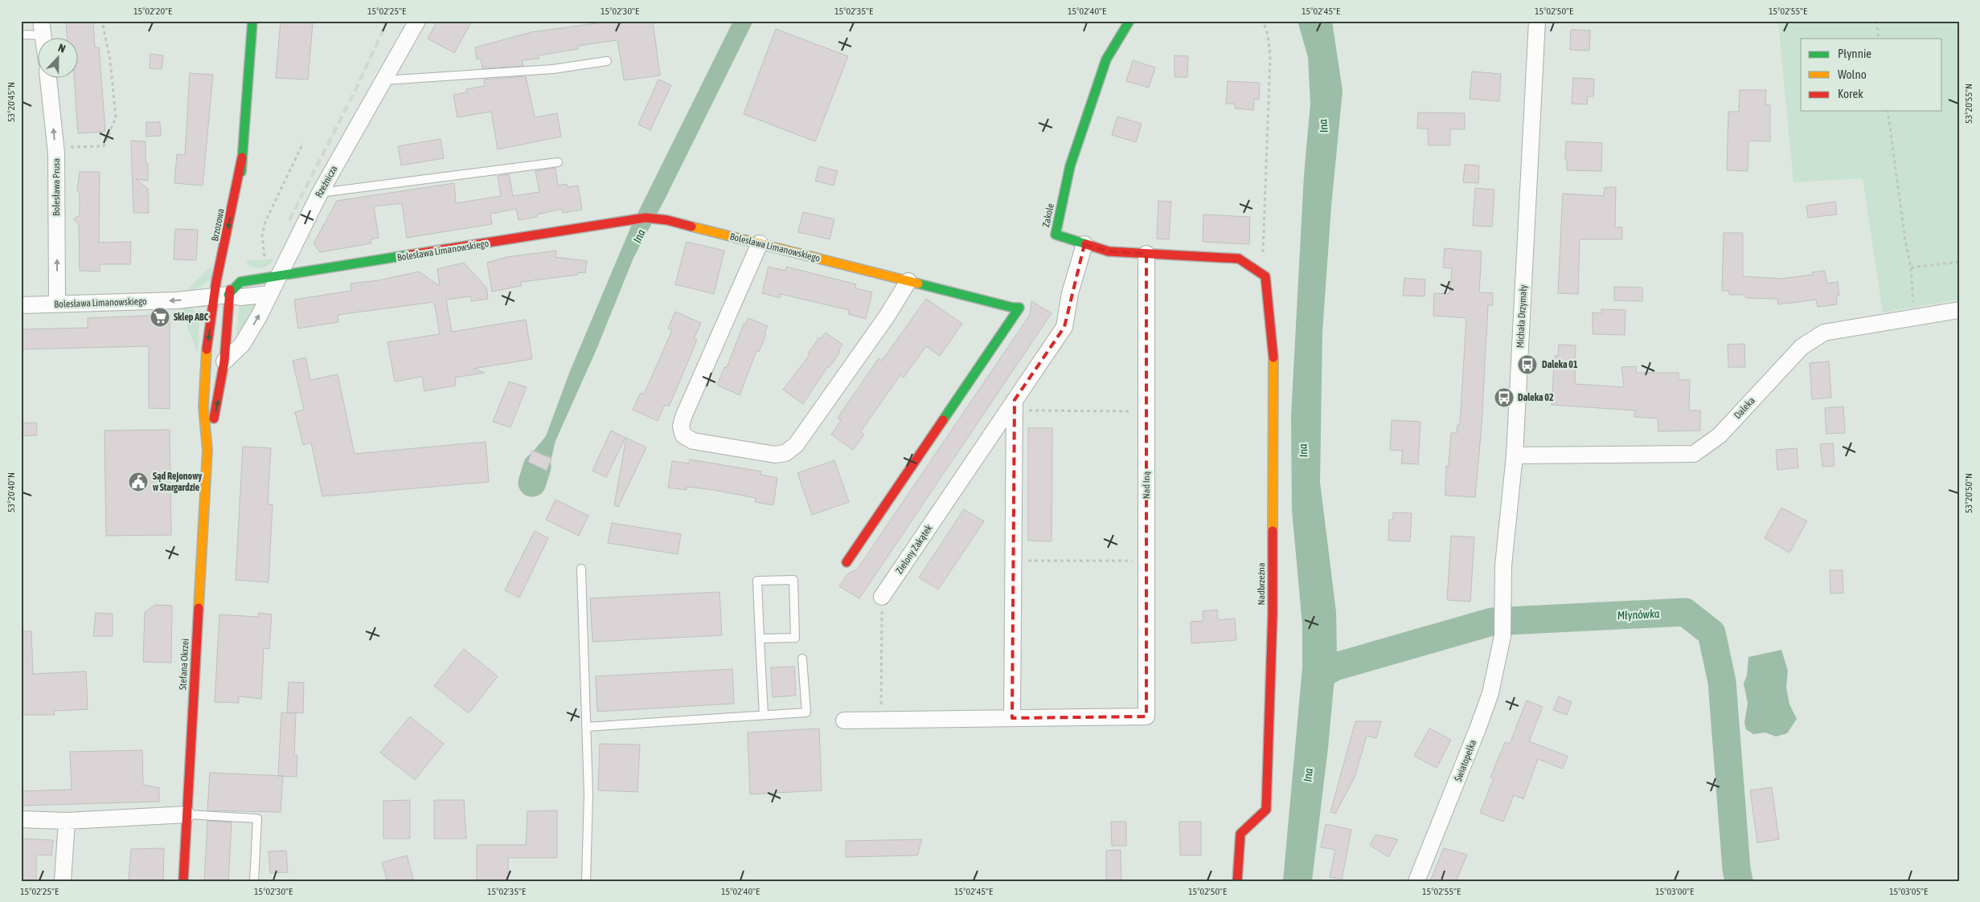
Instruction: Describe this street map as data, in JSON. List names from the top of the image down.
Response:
{
  "streets": {
    "street": [
      "Rzeźnicza",
      "Bolesława Prusa",
      "Zakole",
      "Brzozowa",
      "Bolesława Limanowskiego",
      "Michała Drzymały",
      "Daleka",
      "Nad Iną",
      "Zielony Zakątek",
      "Nadbrzeżna",
      "Stefana Okrzei",
      "Światopełka"
    ]
  },
  "crossings": [
    ["Rzeźnicza", "Bolesława Limanowskiego"],
    ["Rzeźnicza", "Stefana Okrzei"],
    ["Bolesława Prusa", "Bolesława Limanowskiego"],
    ["Zakole", "Nad Iną"],
    ["Zakole", "Zielony Zakątek"],
    ["Zakole", "Nadbrzeżna"],
    ["Brzozowa", "Bolesława Limanowskiego"],
    ["Brzozowa", "Stefana Okrzei"],
    ["Bolesława Limanowskiego", "Stefana Okrzei"],
    ["Michała Drzymały", "Daleka"],
    ["Michała Drzymały", "Światopełka"]
  ],
  "one_way": ["Bolesława Prusa"],
  "water": ["Ina", "Młynówka"],
  "places": {
    "supermarket": ["Sklep ABC"],
    "bus stop": ["Daleka 01", "Daleka 02"],
    "public building": ["Sąd Rejonowy w Stargardzie"]
  },
  "legend": ["Płynnie", "Wolno", "Korek"],
  "north": "top",
  "coordinates": [
    "15°02'20\"E",
    "15°02'25\"E",
    "15°02'30\"E",
    "15°02'35\"E",
    "15°02'40\"E",
    "15°02'45\"E",
    "15°02'50\"E",
    "15°02'55\"E",
    "53°20'45\"N",
    "53°20'55\"N",
    "53°20'40\"N",
    "53°20'50\"N",
    "15°03'00\"E",
    "15°03'05\"E"
  ]
}
